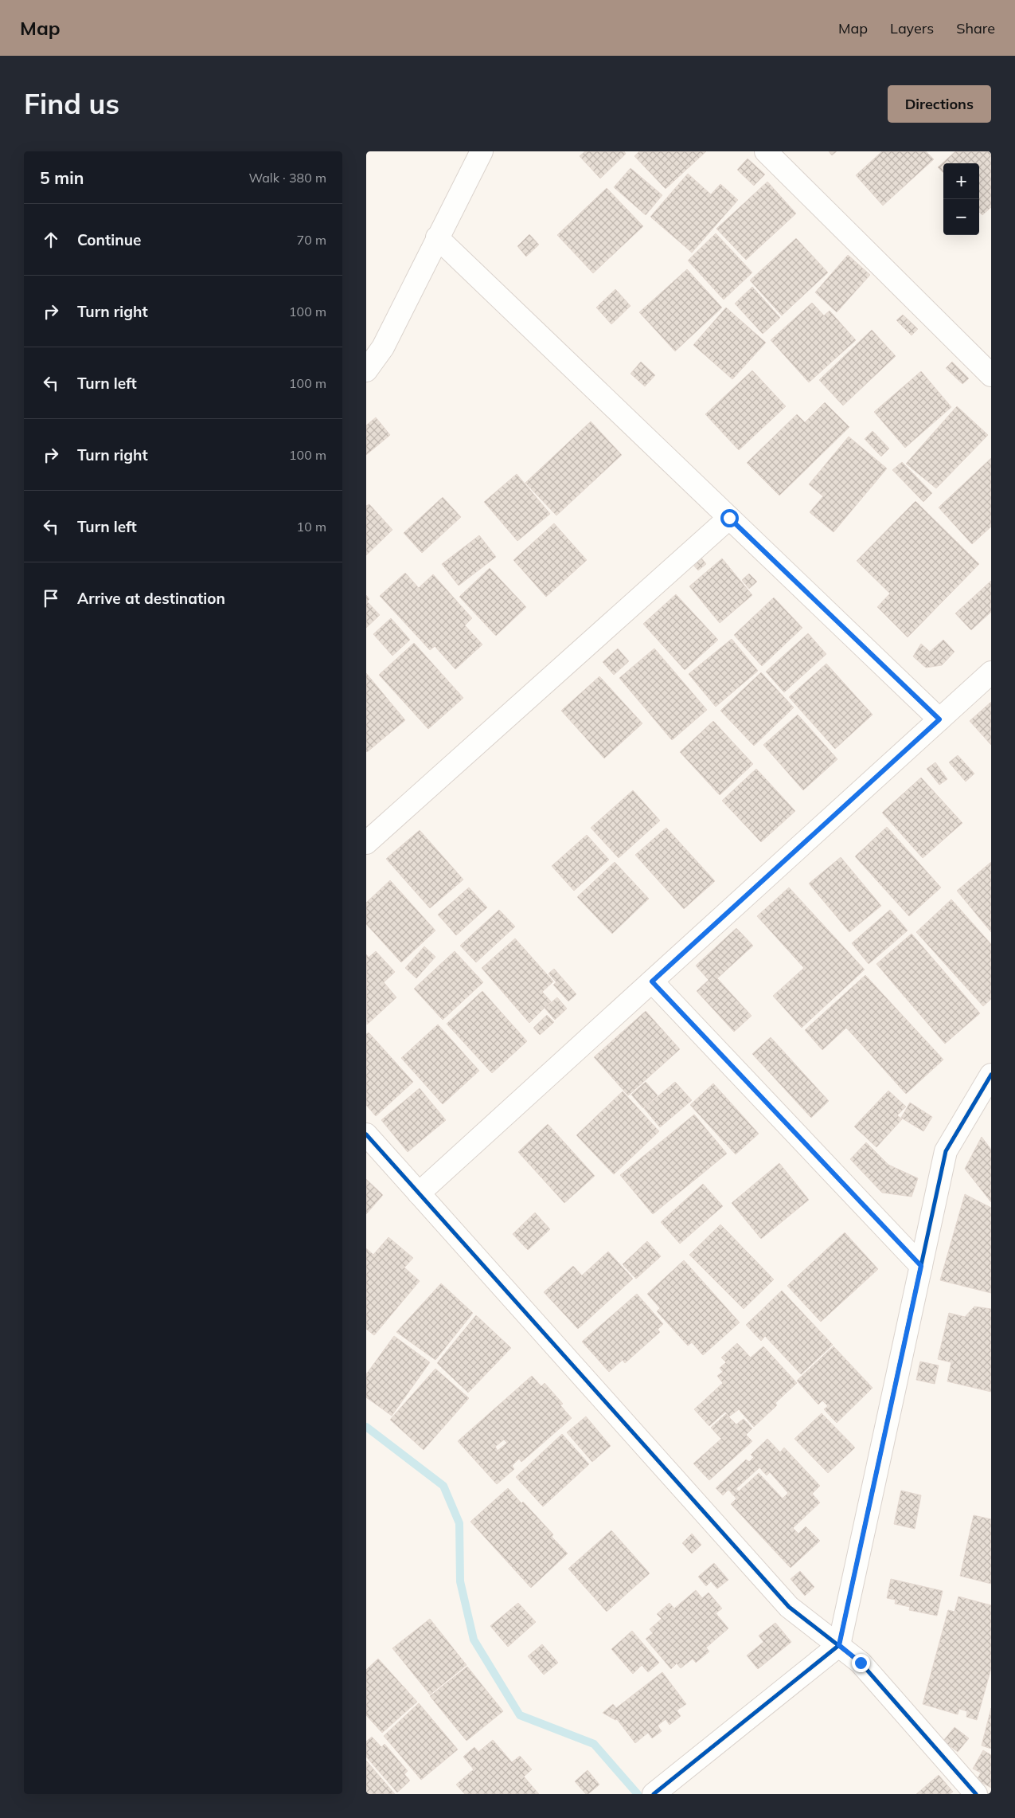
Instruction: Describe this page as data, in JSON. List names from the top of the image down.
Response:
{
  "page": {
    "header": "Map",
    "nav": ["Map", "Layers", "Share"],
    "buttons": "Directions",
    "title": "Find us",
    "heading": ["5 min", "Walk · 380 m"],
    "map_buttons": ["+", "−"],
    "list": [
      ["Continue", "70 m"],
      ["Turn right", "100 m"],
      ["Turn left", "100 m"],
      ["Turn right", "100 m"],
      ["Turn left", "10 m"],
      "Arrive at destination"
    ]
  }
}
